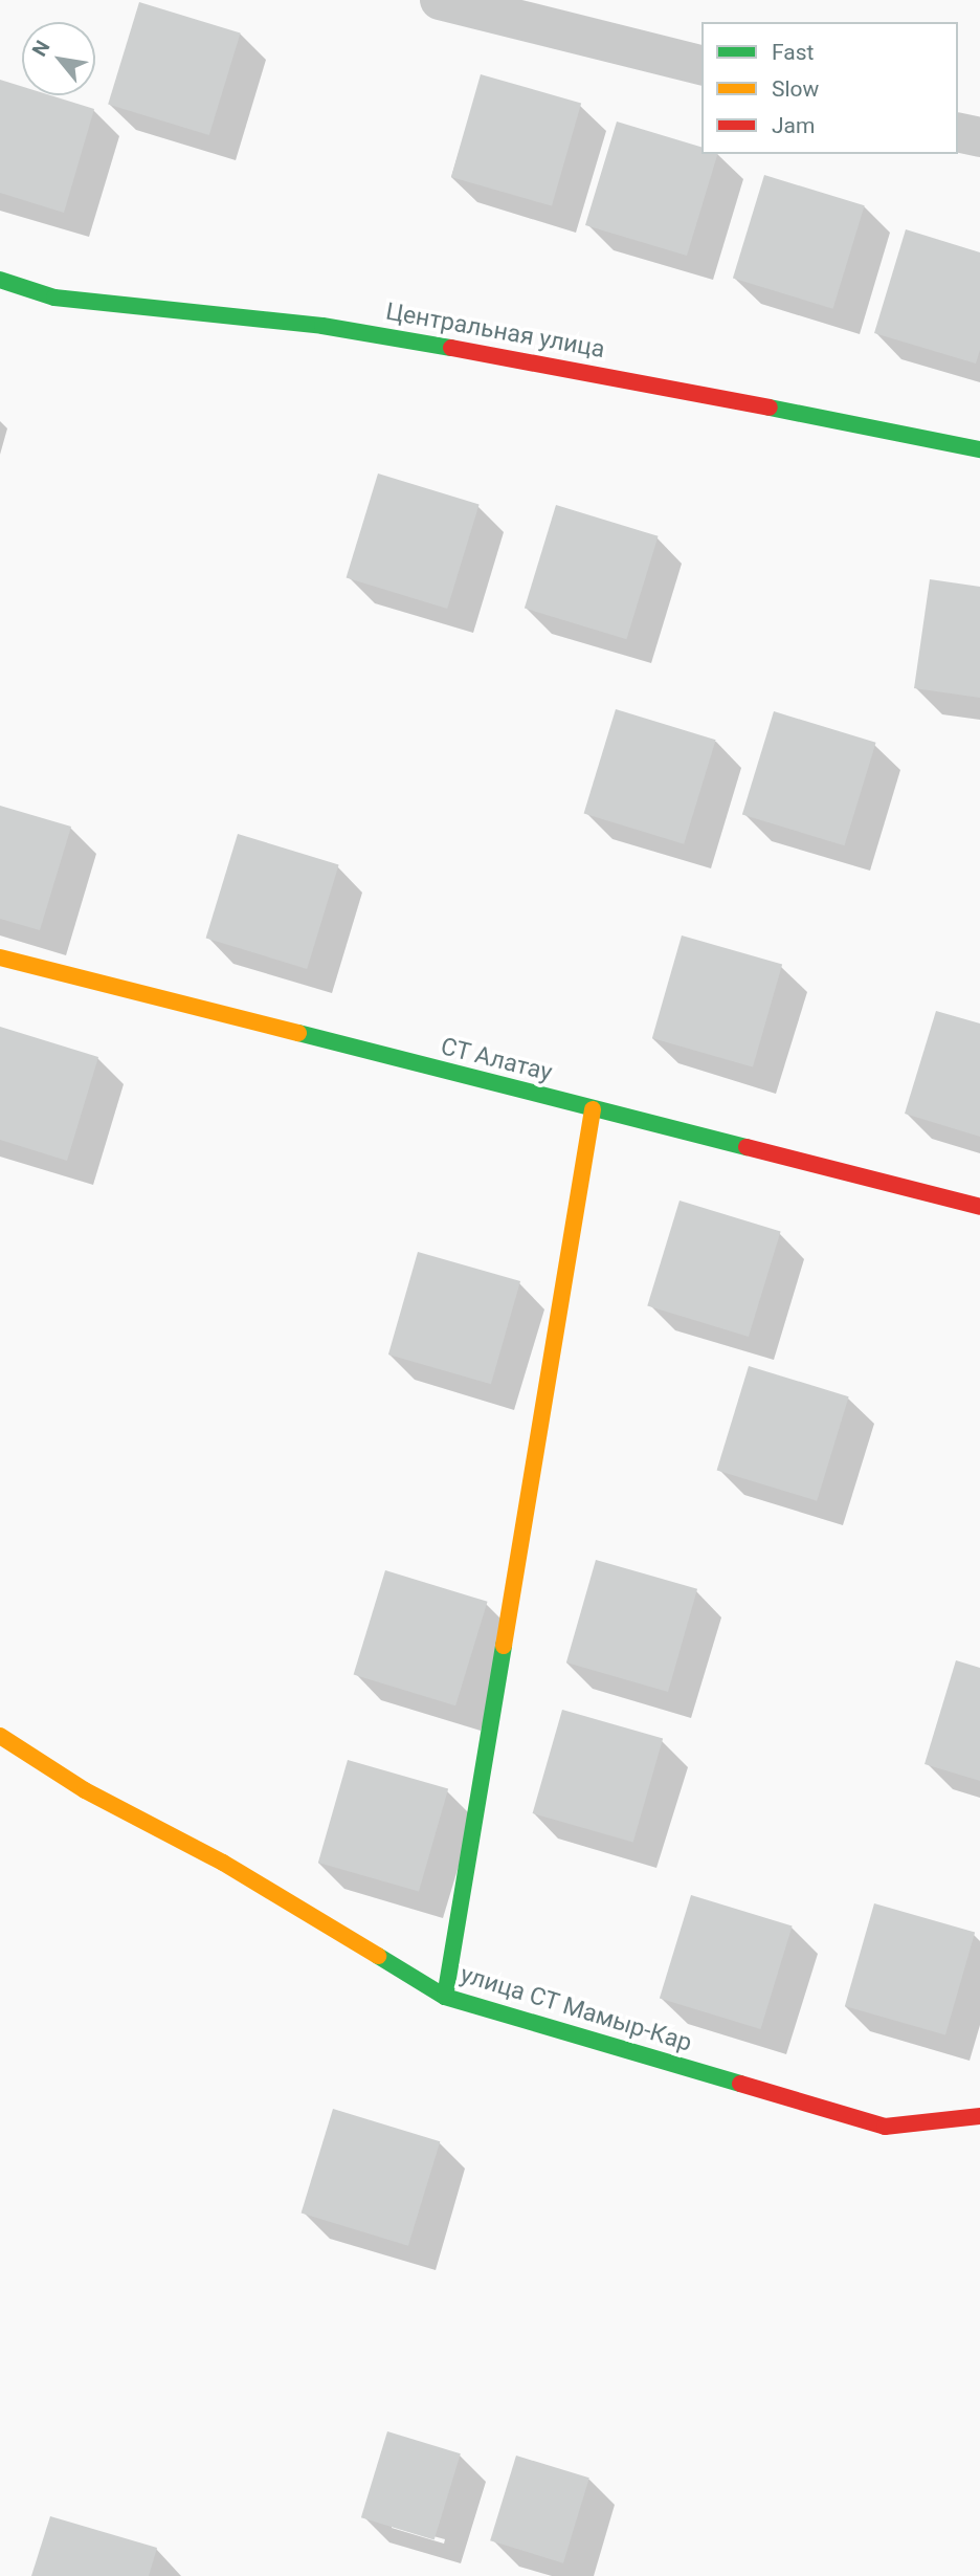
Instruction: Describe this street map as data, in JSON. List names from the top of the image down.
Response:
{
  "streets": {
    "street": ["Центральная улица", "СТ Алатау", "улица СТ Мамыр-Кар"]
  },
  "legend": ["Fast", "Slow", "Jam"],
  "north": "top left"
}
